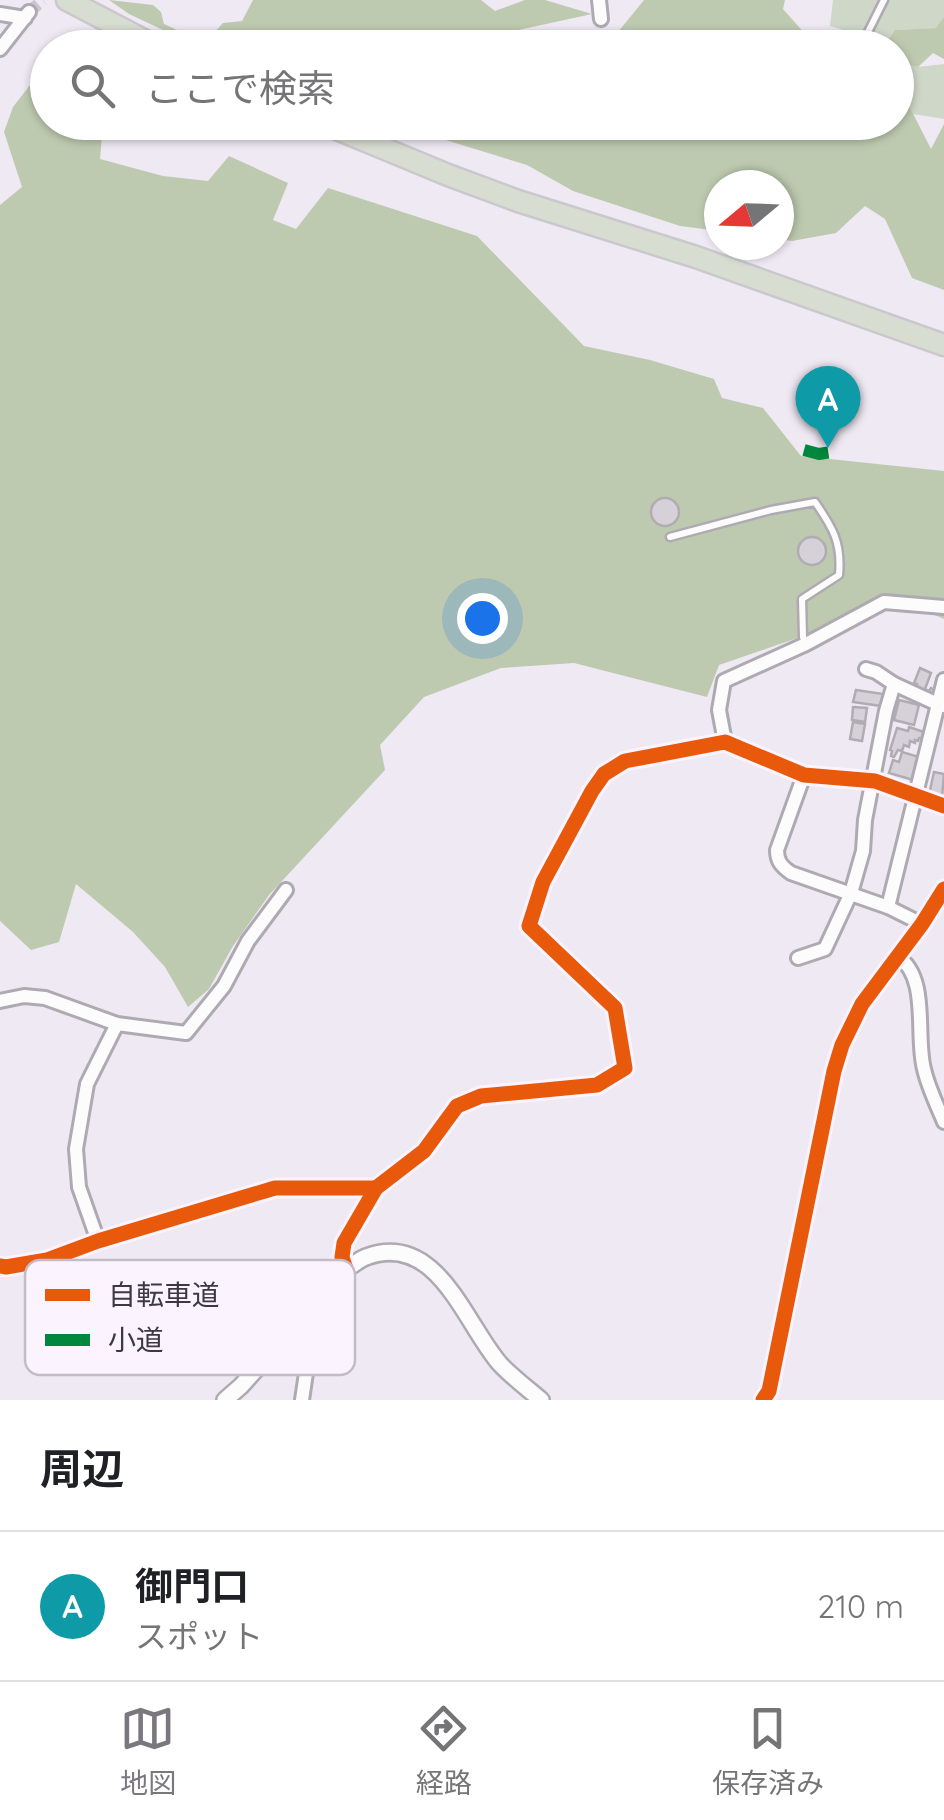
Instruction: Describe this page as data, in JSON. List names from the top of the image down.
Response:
{
  "legend": ["自転車道", "小道"],
  "north": "left",
  "page": {
    "search": "ここで検索",
    "pins": "A",
    "heading": "周辺",
    "list": [
      {
        "mark": "A",
        "name": "御門口",
        "note": "スポット",
        "value": "210 m"
      }
    ],
    "nav": ["地図", "経路", "保存済み"]
  }
}
